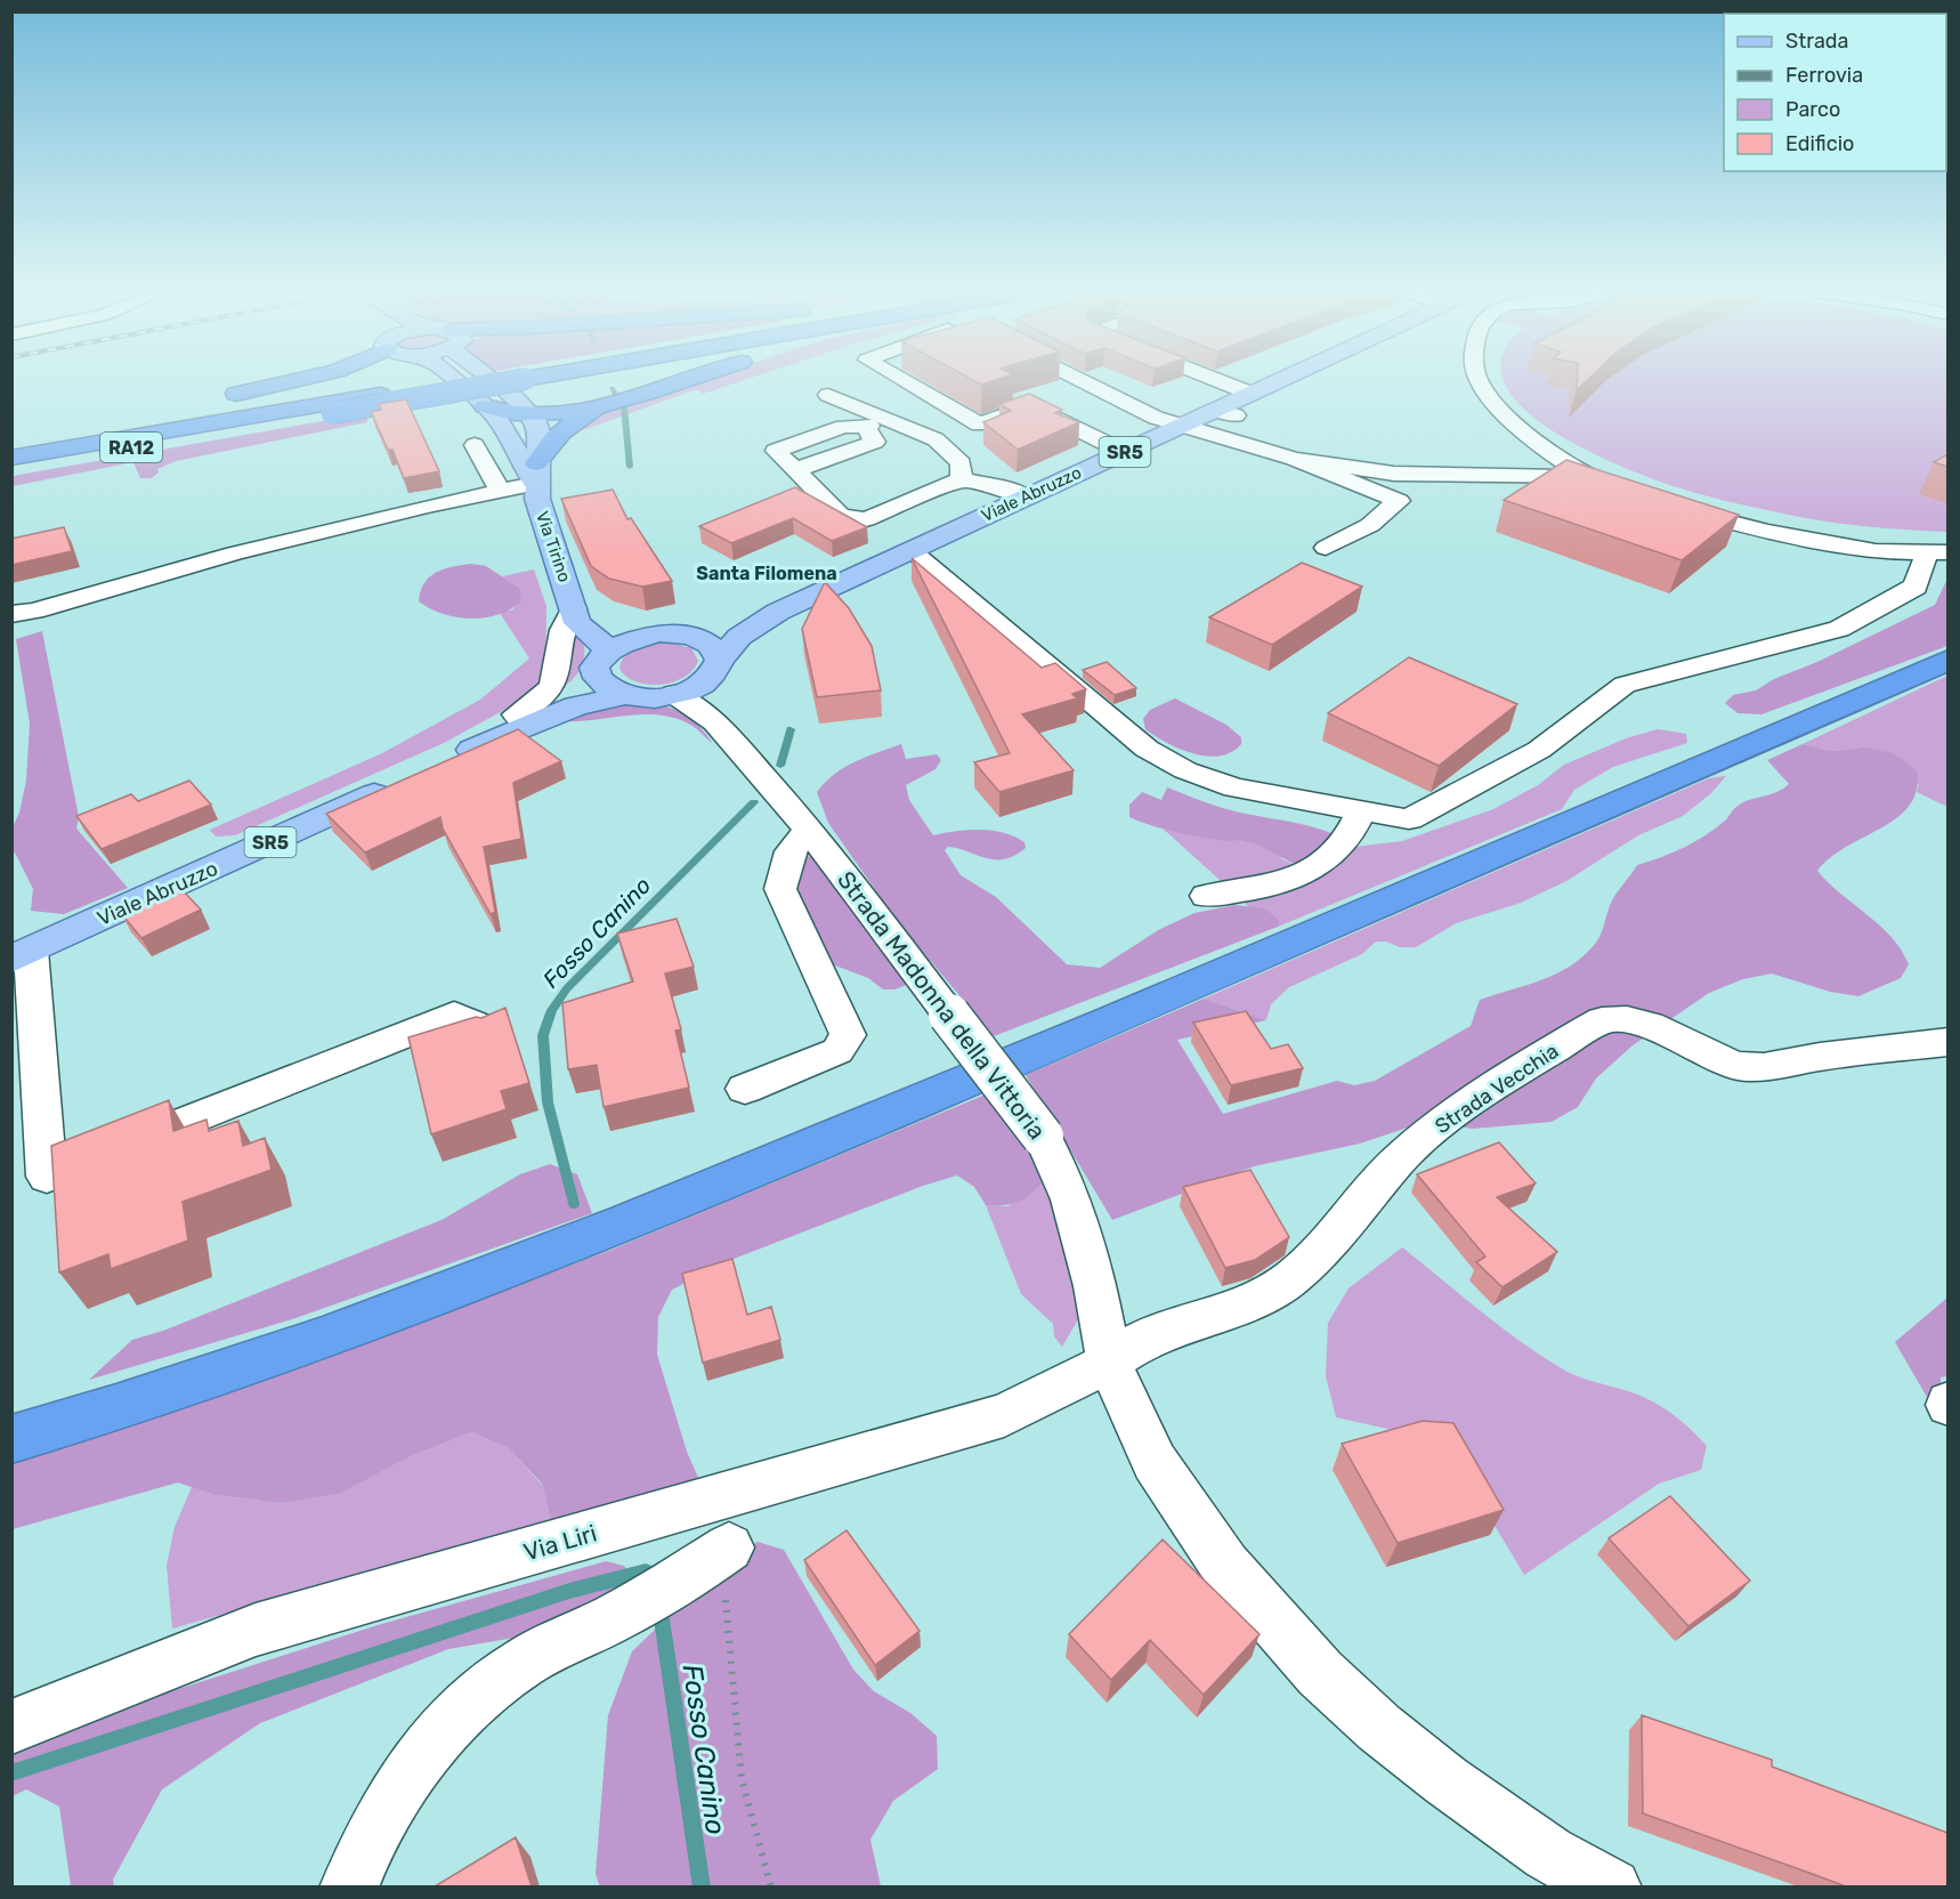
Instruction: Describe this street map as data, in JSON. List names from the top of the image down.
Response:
{
  "streets": {
    "highway": ["RA12"],
    "main road": ["SR5", "Viale Abruzzo", "Via Tirino"],
    "street": ["Strada Madonna della Vittoria", "Strada Vecchia", "Via Liri"]
  },
  "crossings": [
    ["SR5", "Viale Abruzzo"],
    ["SR5", "Via Tirino"],
    ["SR5", "Strada Madonna della Vittoria"],
    ["Viale Abruzzo", "Strada Madonna della Vittoria"],
    ["Strada Madonna della Vittoria", "Strada Vecchia"],
    ["Strada Madonna della Vittoria", "Via Liri"],
    ["Strada Vecchia", "Via Liri"]
  ],
  "districts": ["Santa Filomena"],
  "water": ["Fosso Canino"],
  "legend": [
    "Strada",
    "Ferrovia",
    "Parco",
    "Edificio"
  ]
}
